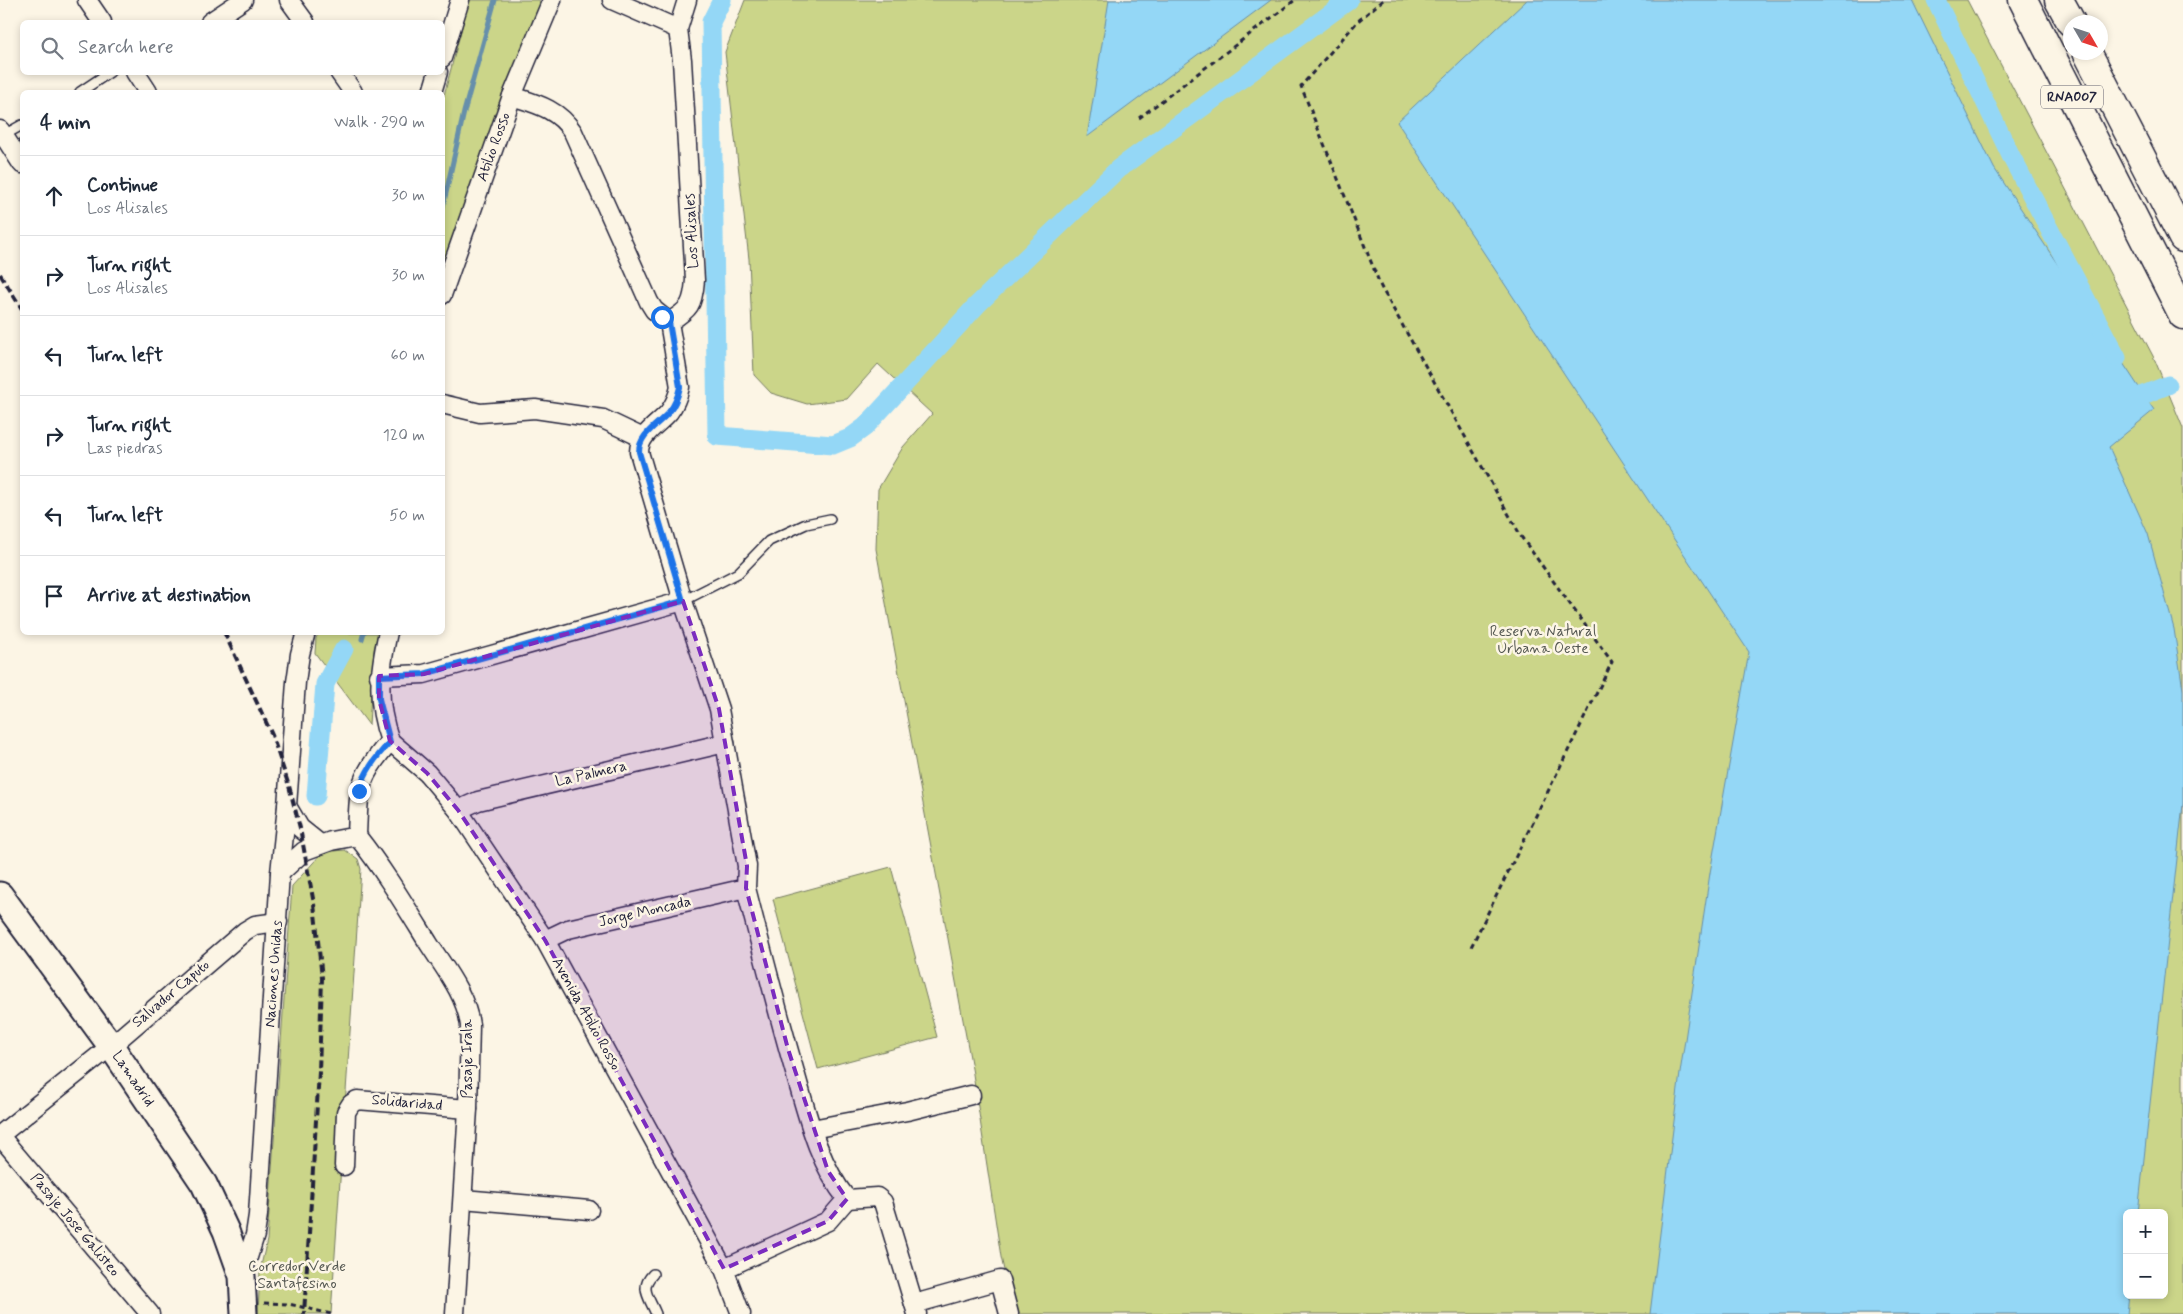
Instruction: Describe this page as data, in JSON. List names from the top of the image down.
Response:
{
  "streets": {
    "highway": ["RNA007"],
    "street": [
      "Atilio Rosso",
      "Los Alisales",
      "La Palmera",
      "Jorge Moncada",
      "Naciones Unidas",
      "Salvador Caputo",
      "Avenida Atilio Rosso",
      "Pasaje Irala",
      "Lamadrid",
      "Solidaridad",
      "Pasaje Jose Galisteo"
    ]
  },
  "crossings": [
    ["La Palmera", "Avenida Atilio Rosso"],
    ["Jorge Moncada", "Avenida Atilio Rosso"],
    ["Naciones Unidas", "Salvador Caputo"],
    ["Naciones Unidas", "Lamadrid"],
    ["Salvador Caputo", "Lamadrid"],
    ["Salvador Caputo", "Pasaje Jose Galisteo"],
    ["Pasaje Irala", "Solidaridad"]
  ],
  "parks": ["Reserva Natural Urbana Oeste", "Corredor Verde Santafesino"],
  "north": "bottom right",
  "page": {
    "search": "Search here",
    "heading": ["4 min", "Walk · 290 m"],
    "list": [
      ["Continue", "Los Alisales", "30 m"],
      ["Turn right", "Los Alisales", "30 m"],
      ["Turn left", "60 m"],
      ["Turn right", "Las piedras", "120 m"],
      ["Turn left", "50 m"],
      "Arrive at destination"
    ],
    "map_buttons": ["+", "−"]
  }
}
